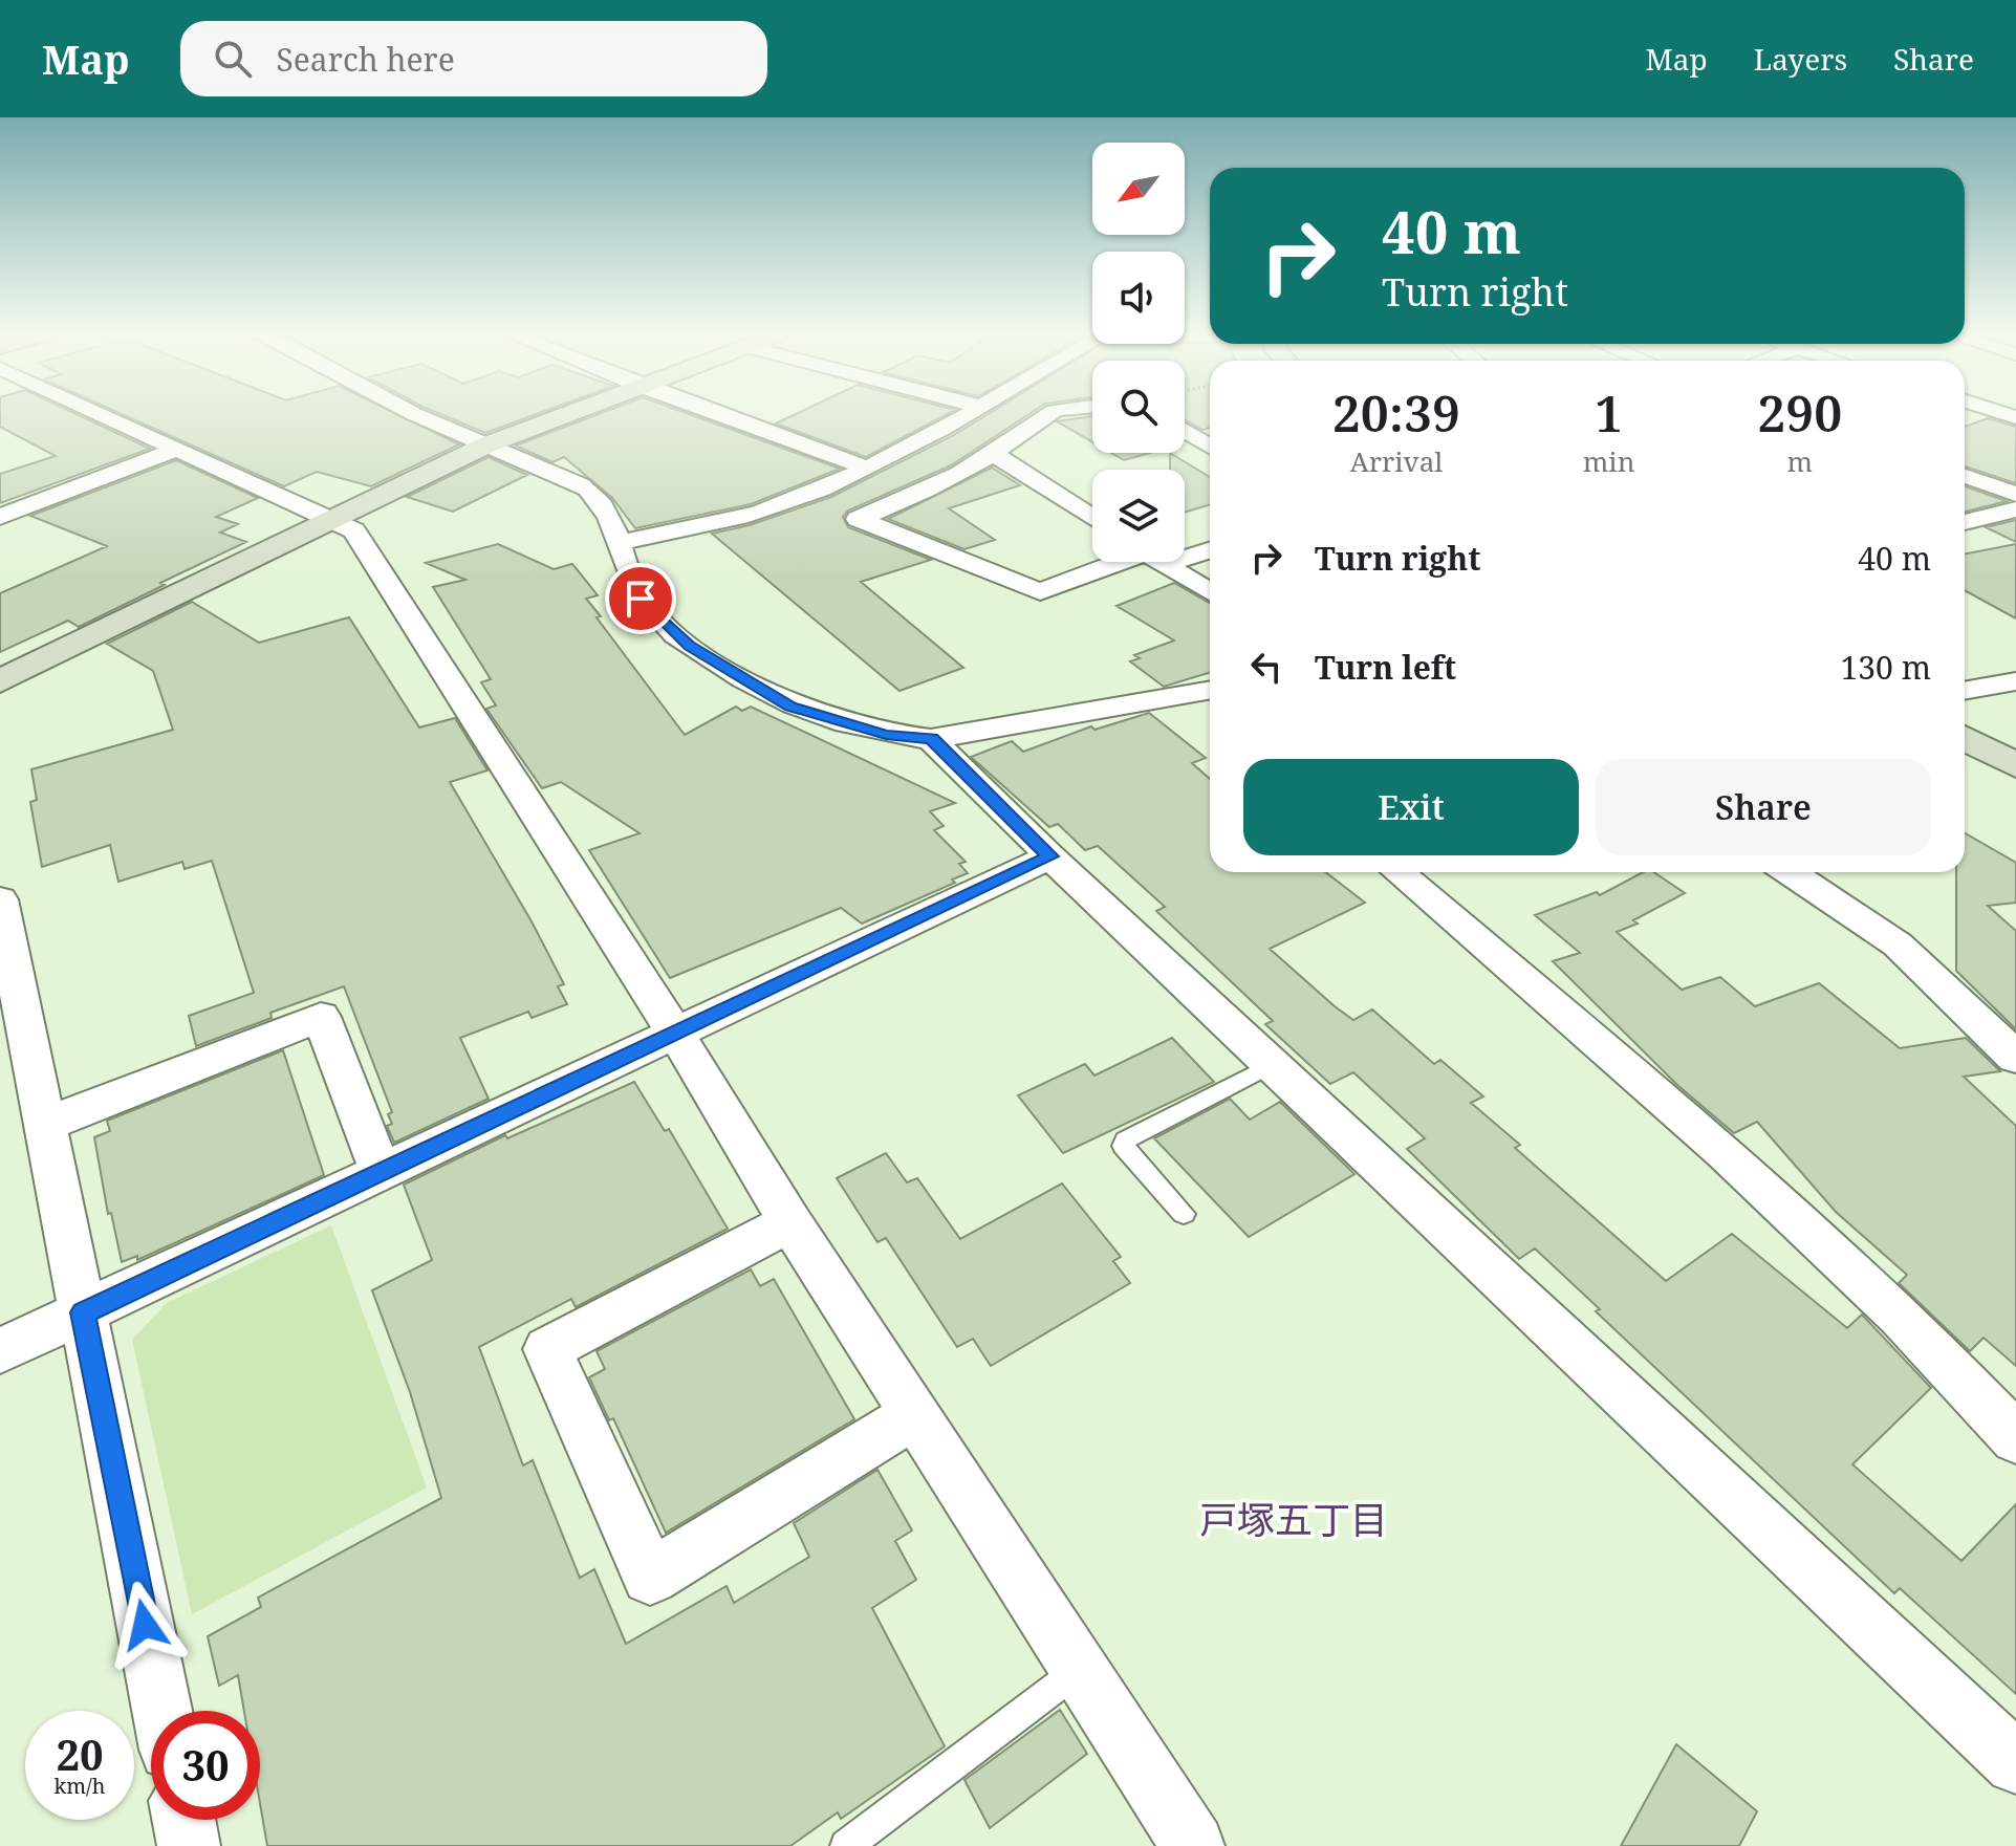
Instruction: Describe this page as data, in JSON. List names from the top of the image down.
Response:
{
  "districts": ["戸塚五丁目"],
  "north": "bottom left",
  "page": {
    "header": "Map",
    "search": "Search here",
    "nav": ["Map", "Layers", "Share"],
    "turn": ["40 m", "Turn right"],
    "eta": [
      "20:39",
      "Arrival",
      "1",
      "min",
      "290",
      "m"
    ],
    "list": [
      {
        "name": "Turn right",
        "value": "40 m"
      },
      {
        "name": "Turn left",
        "value": "130 m"
      }
    ],
    "buttons": ["Exit", "Share"],
    "speed": "20 km/h",
    "limit": "30"
  }
}
